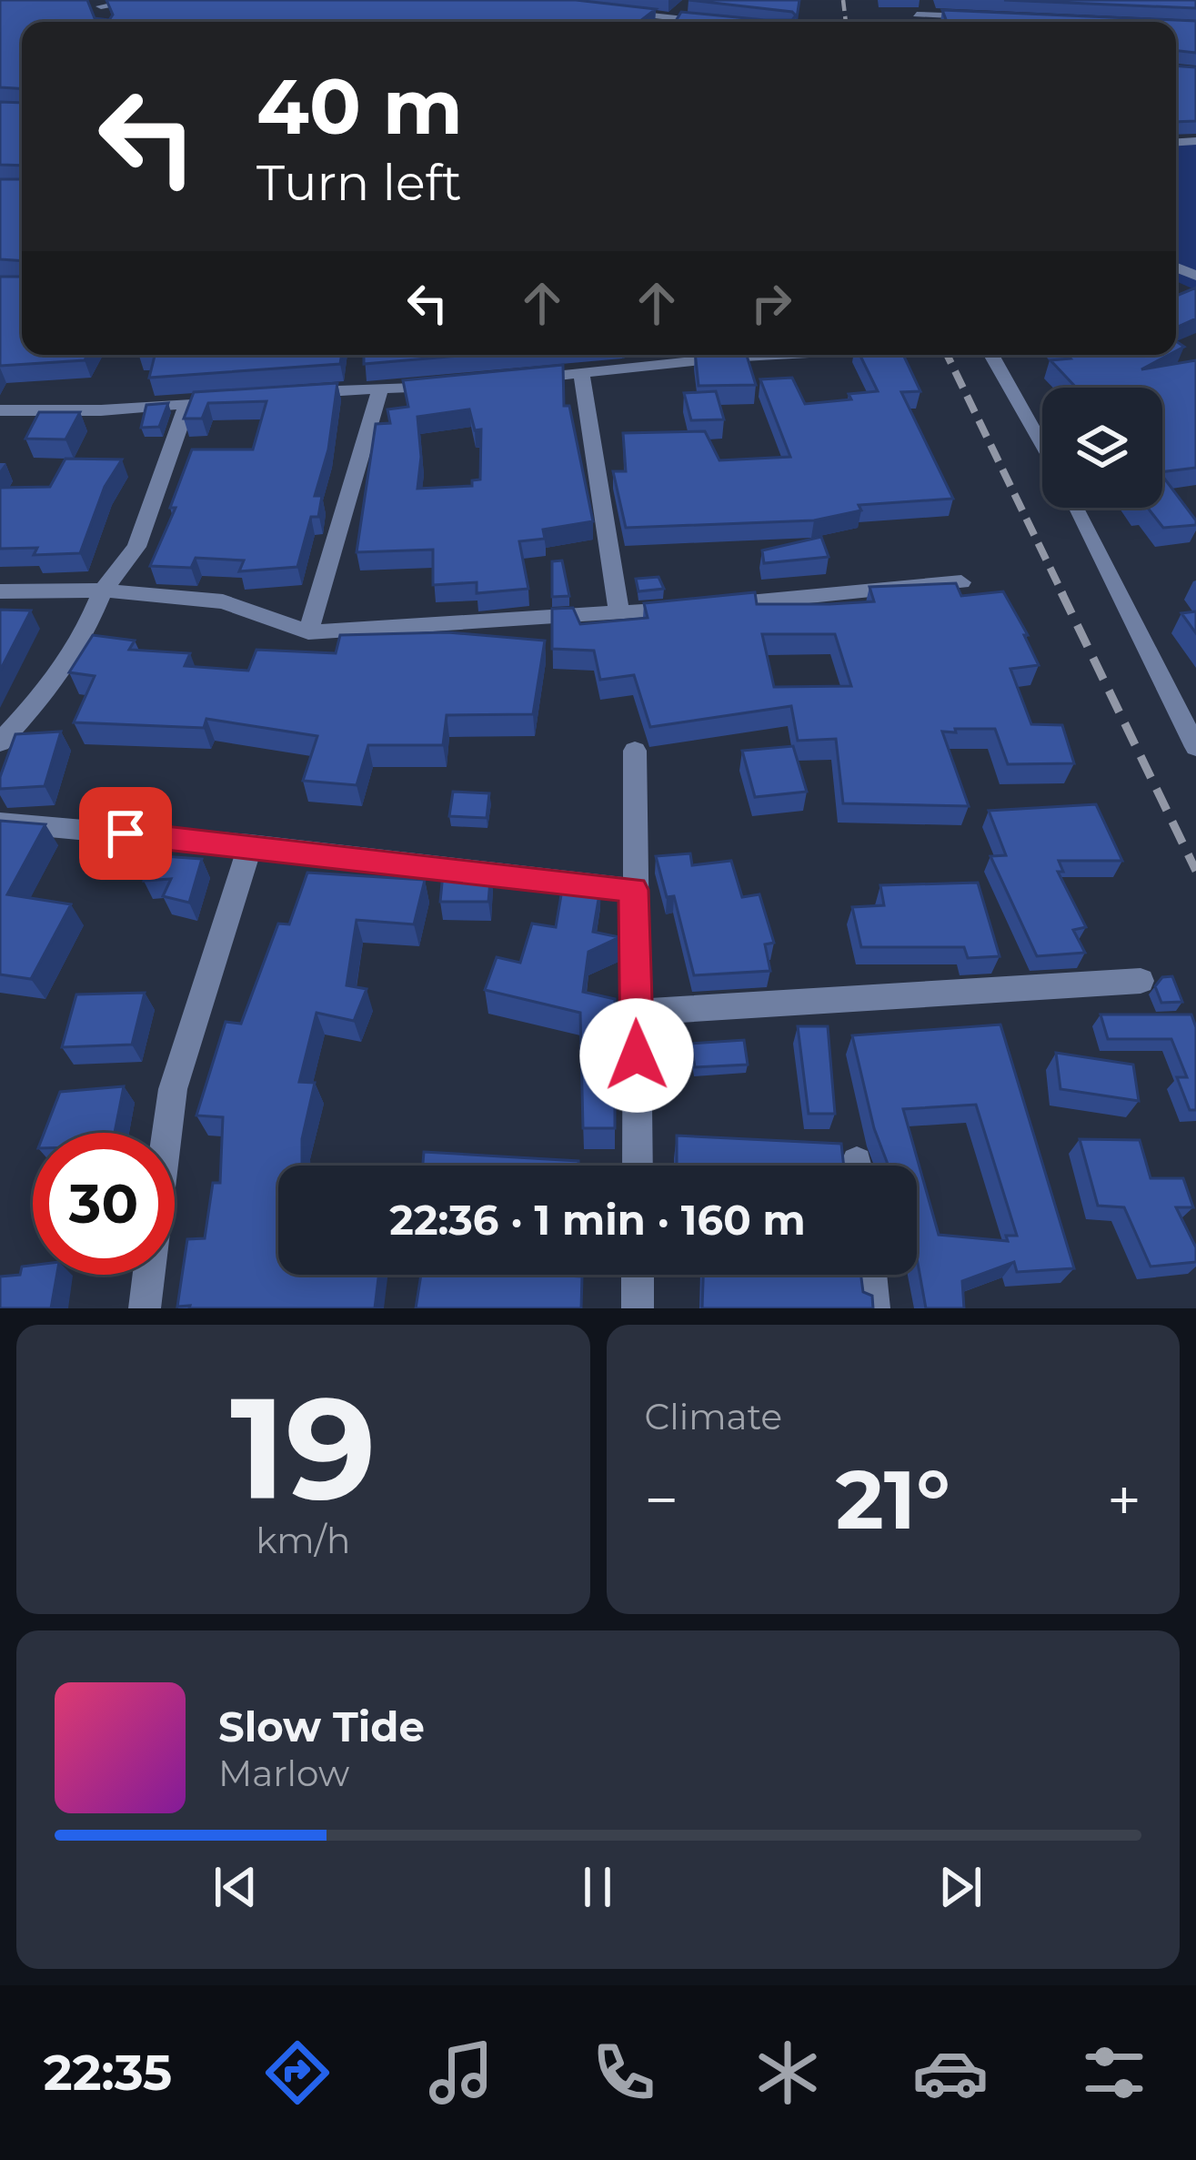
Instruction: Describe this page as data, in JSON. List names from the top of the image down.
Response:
{
  "page": {
    "turn": ["40 m", "Turn left"],
    "limit": "30",
    "trip": "22:36 · 1 min · 160 m",
    "tile": [
      ["19", "km/h"],
      "Climate"
    ],
    "heat": ["−", "21°", "+"],
    "song": ["Slow Tide", "Marlow"],
    "tabs": "22:35"
  }
}
